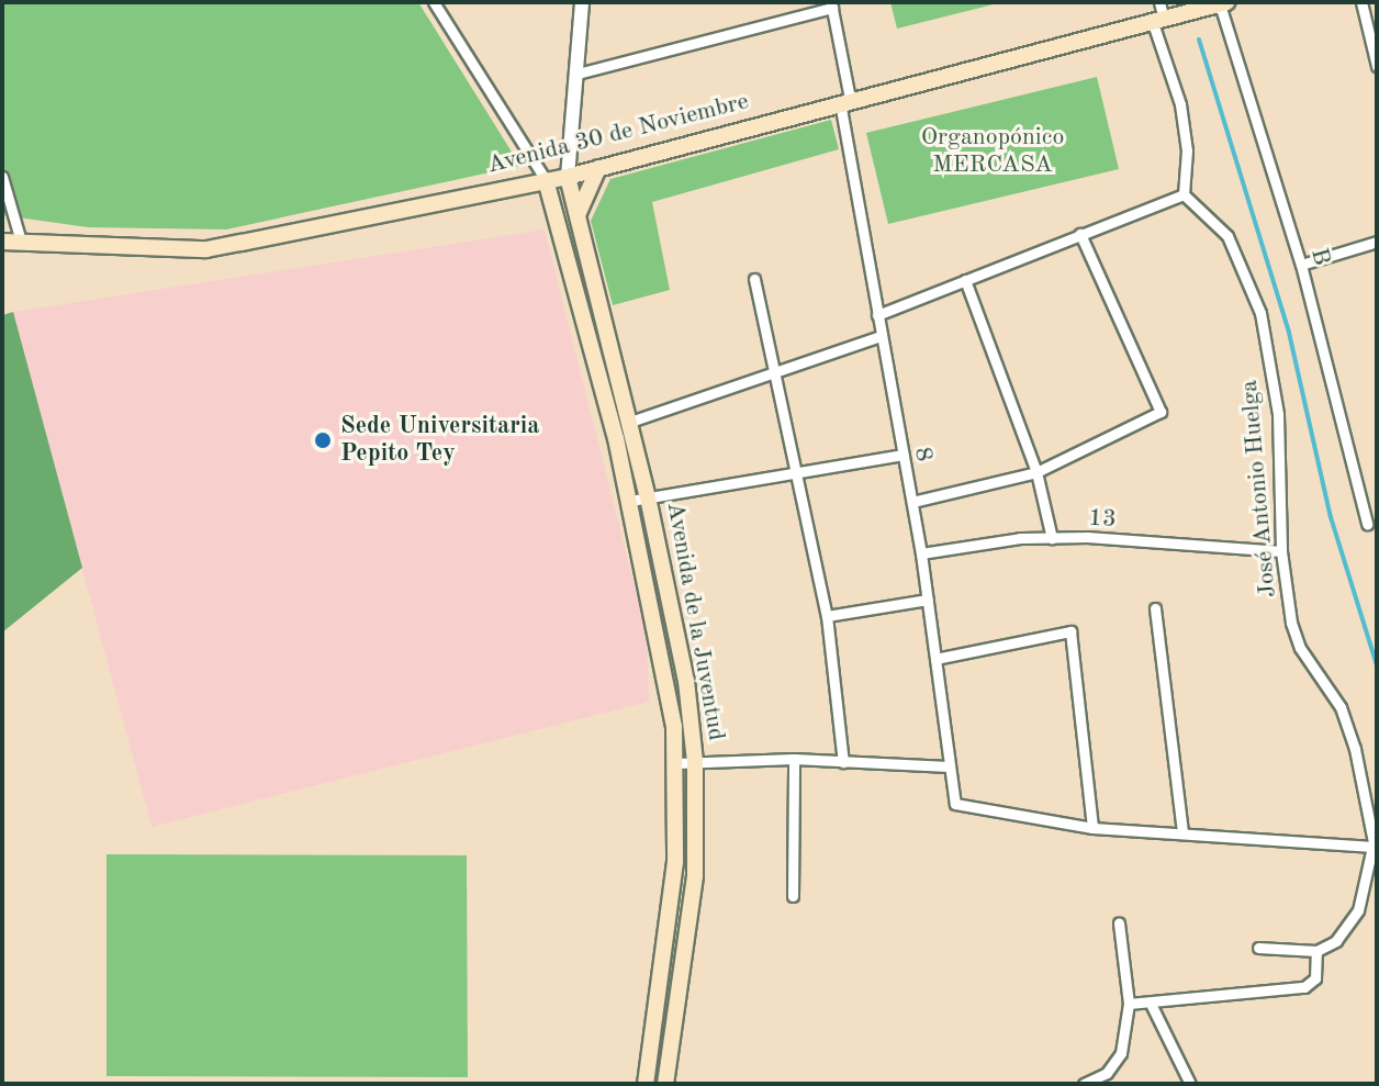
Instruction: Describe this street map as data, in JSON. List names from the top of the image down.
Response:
{
  "streets": {
    "main road": ["Avenida 30 de Noviembre", "Avenida de la Juventud"],
    "street": [
      "B",
      "8",
      "José Antonio Huelga",
      "13"
    ]
  },
  "crossings": [
    ["Avenida 30 de Noviembre", "B"],
    ["Avenida 30 de Noviembre", "8"],
    ["Avenida 30 de Noviembre", "Avenida de la Juventud"],
    ["8", "13"],
    ["José Antonio Huelga", "13"]
  ],
  "parks": ["Organopónico MERCASA"],
  "places": ["Sede Universitaria Pepito Tey"]
}
